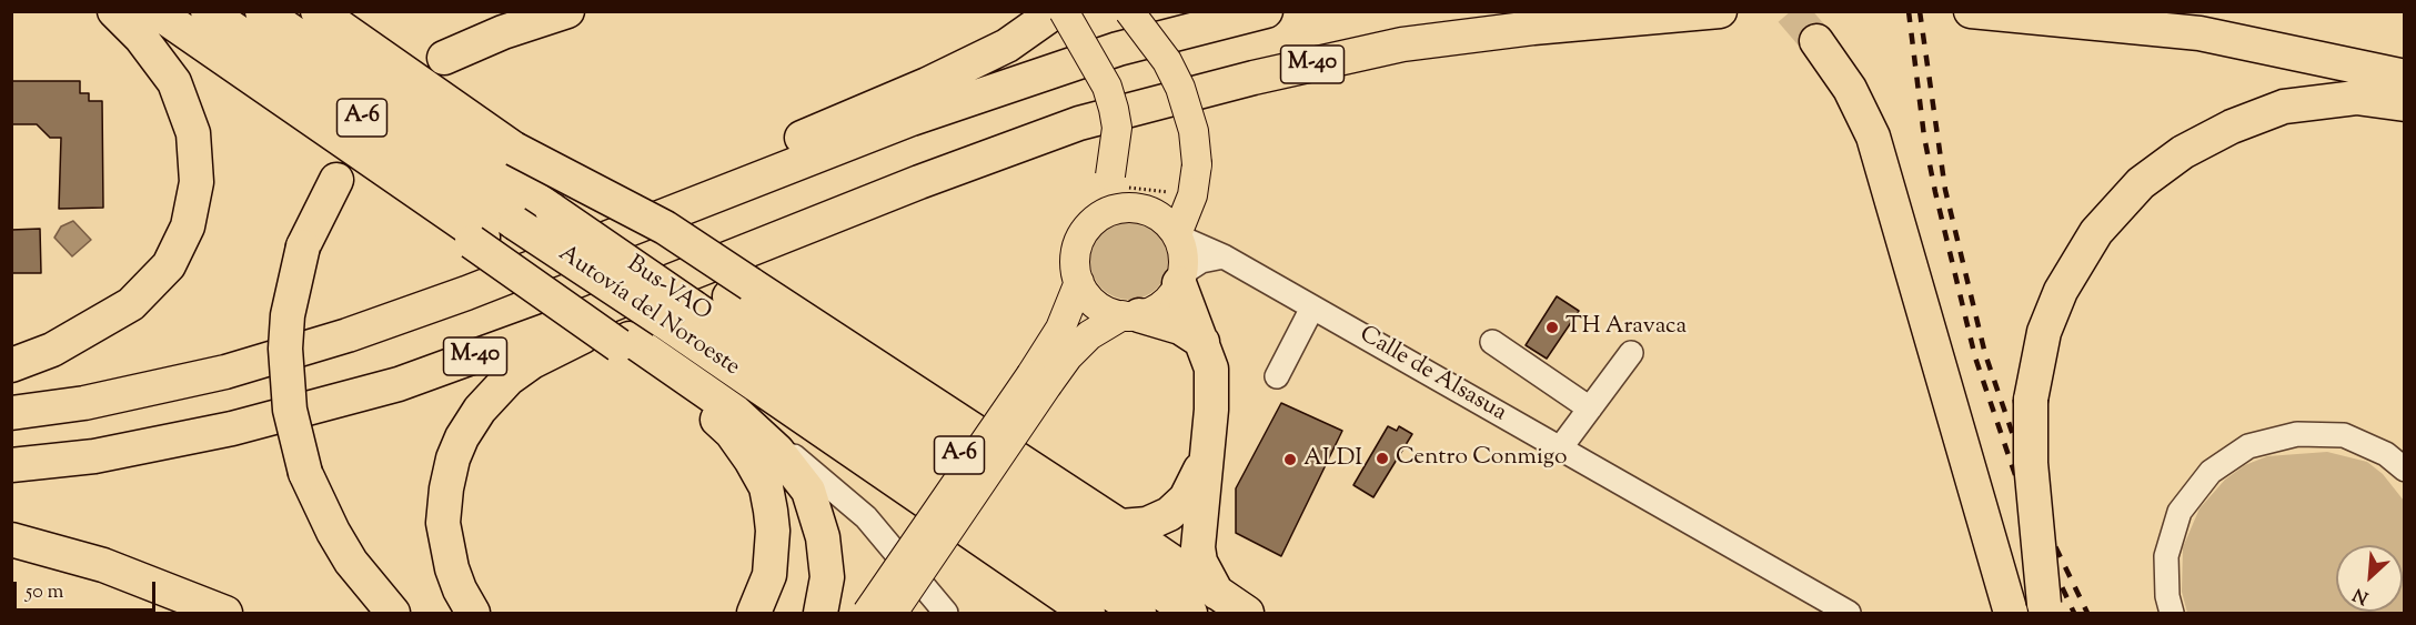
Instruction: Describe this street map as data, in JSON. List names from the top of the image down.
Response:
{
  "streets": {
    "highway": [
      "M-40",
      "A-6",
      "Bus-VAO",
      "Autovía del Noroeste"
    ],
    "street": ["Calle de Alsasua"]
  },
  "places": ["TH Aravaca", "Centro Conmigo", "ALDI"],
  "scale_bar": "50 m",
  "north": "bottom left"
}
